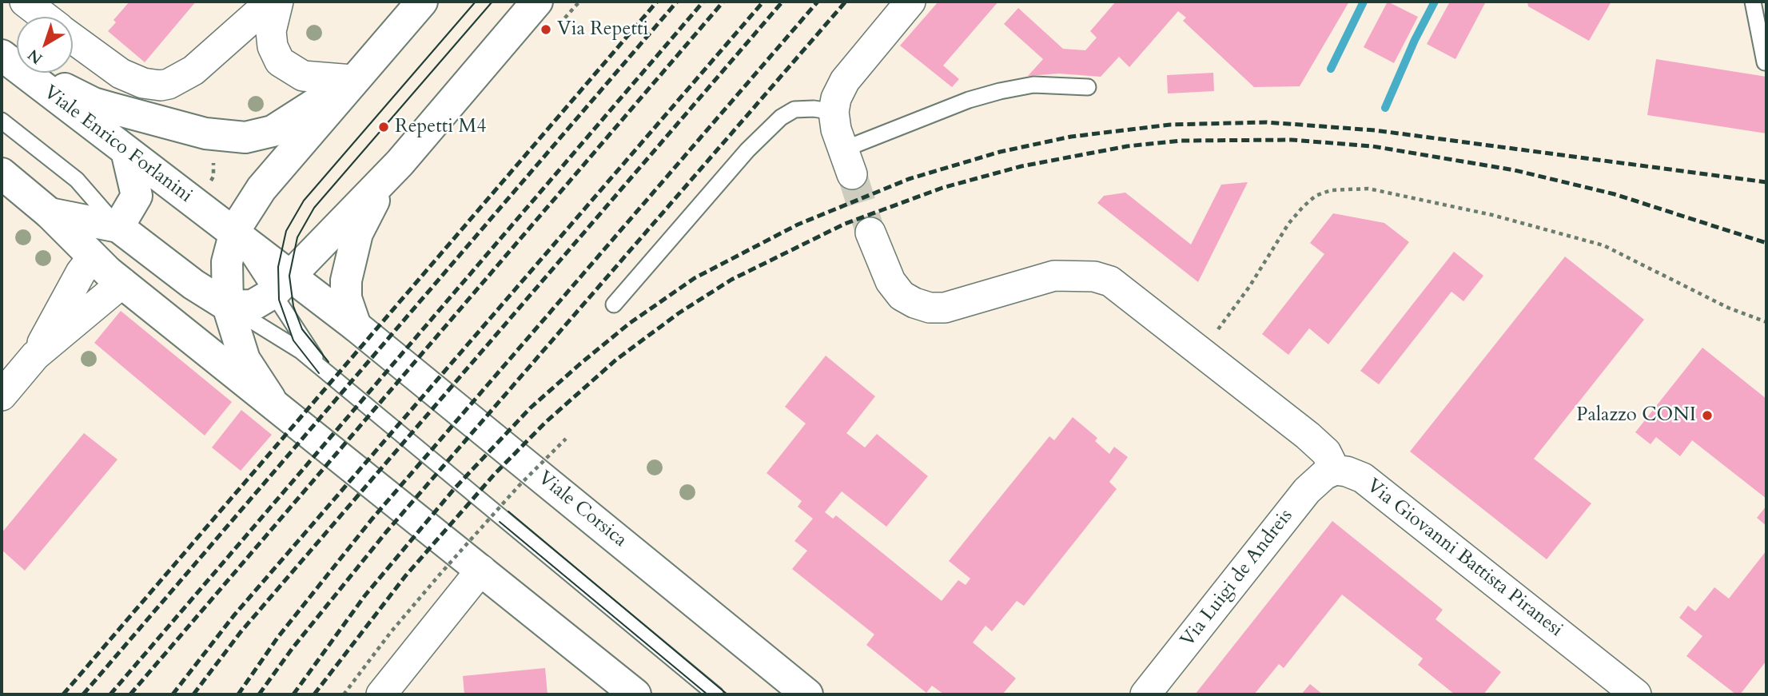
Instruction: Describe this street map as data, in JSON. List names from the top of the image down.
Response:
{
  "streets": {
    "main road": ["Viale Enrico Forlanini", "Viale Corsica"],
    "street": ["Via Giovanni Battista Piranesi", "Via Luigi de Andreis"]
  },
  "crossings": [
    ["Viale Enrico Forlanini", "Viale Corsica"],
    ["Via Giovanni Battista Piranesi", "Via Luigi de Andreis"]
  ],
  "places": ["Via Repetti", "Repetti M4", "Palazzo CONI"],
  "north": "bottom left"
}
